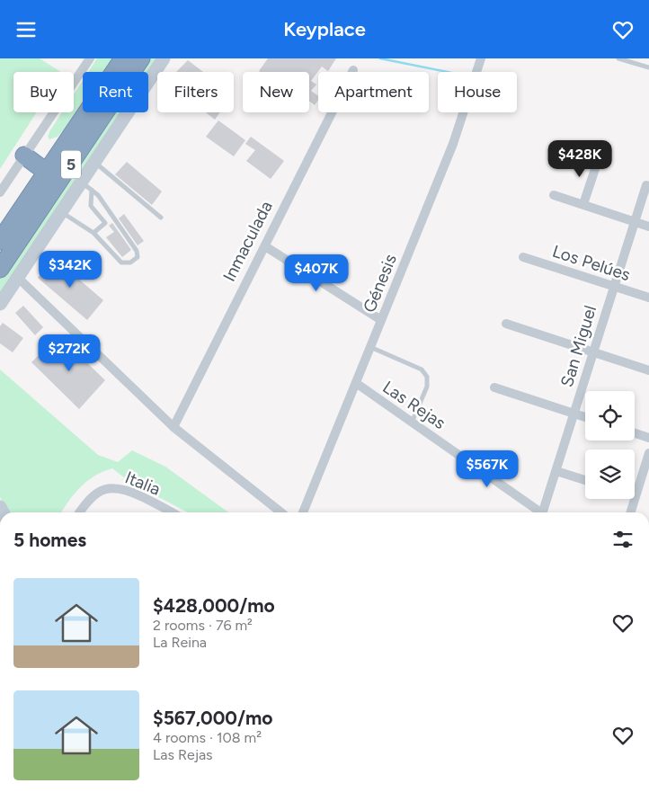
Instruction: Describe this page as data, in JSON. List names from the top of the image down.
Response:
{
  "streets": {
    "highway": ["5"],
    "street": [
      "Inmaculada",
      "Los Pelúes",
      "Génesis",
      "San Miguel",
      "Las Rejas",
      "Italia"
    ]
  },
  "crossings": [
    ["Los Pelúes", "San Miguel"],
    ["Génesis", "Las Rejas"]
  ],
  "page": {
    "header": "Keyplace",
    "chip": [
      "Buy",
      "Rent",
      "Filters",
      "New",
      "Apartment",
      "House"
    ],
    "price": [
      "$428K",
      "$342K",
      "$407K",
      "$272K",
      "$567K"
    ],
    "heading": "5 homes",
    "list": [
      {
        "name": "$428,000/mo",
        "note": "2 rooms · 76 m² · La Reina"
      },
      {
        "name": "$567,000/mo",
        "note": "4 rooms · 108 m² · Las Rejas"
      }
    ]
  }
}
